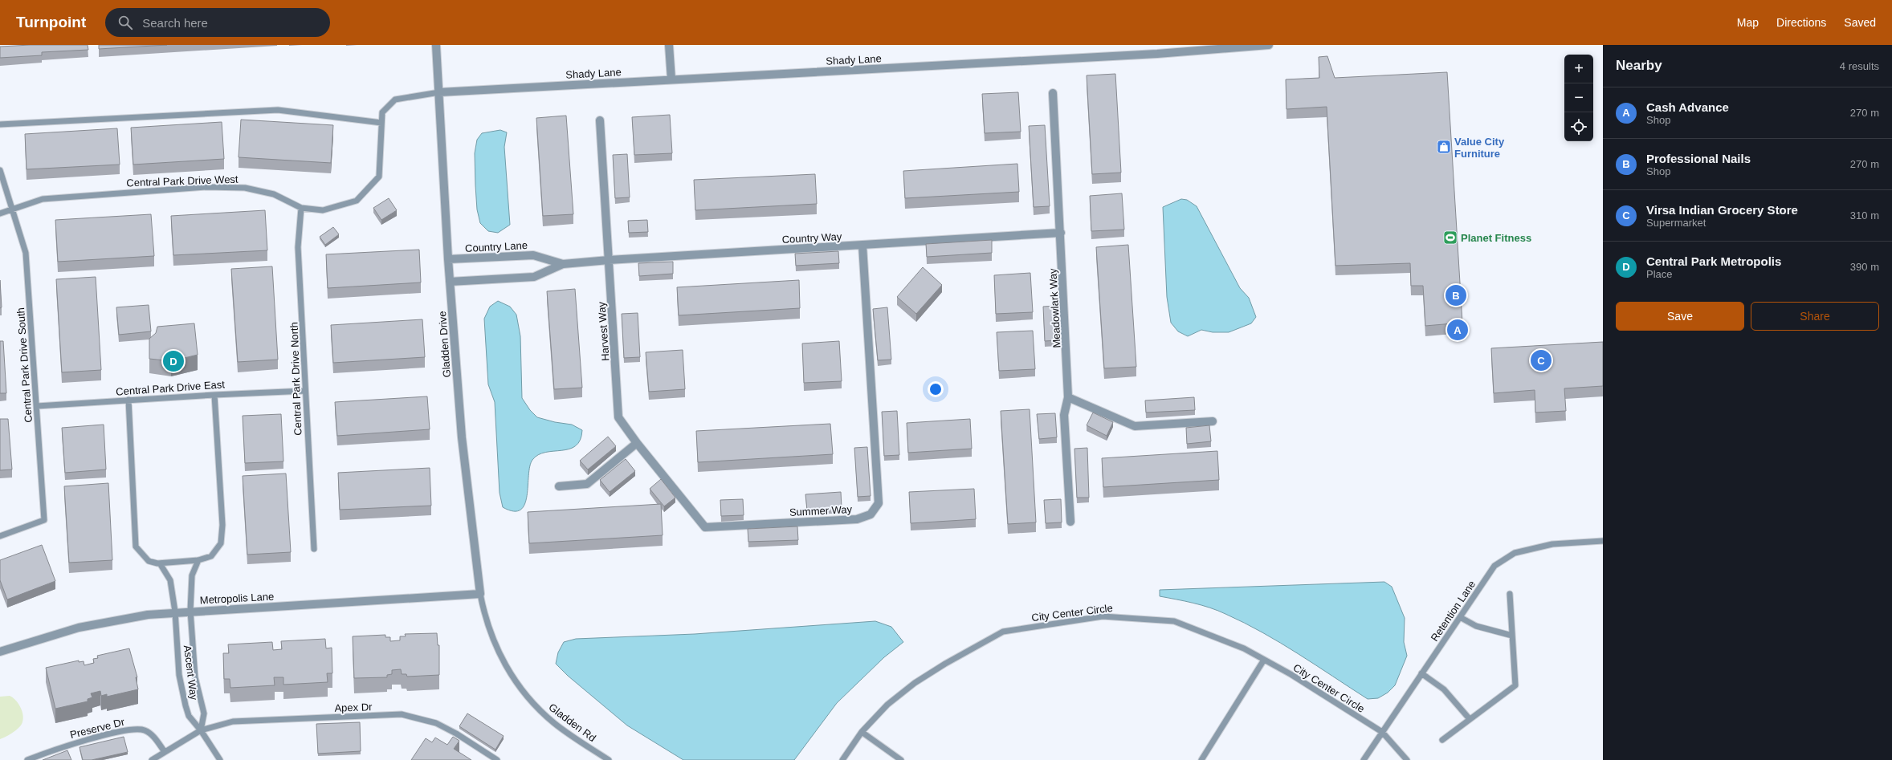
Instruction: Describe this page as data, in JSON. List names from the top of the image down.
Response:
{
  "streets": {
    "street": [
      "Shady Lane",
      "Country Way",
      "Country Lane",
      "Meadowlark Way",
      "Harvest Way",
      "Gladden Drive",
      "Summer Way",
      "Metropolis Lane"
    ],
    "lane": [
      "Central Park Drive West",
      "Central Park Drive South",
      "Central Park Drive North",
      "Central Park Drive East",
      "Retention Lane",
      "City Center Circle",
      "Ascent Way",
      "Apex Dr",
      "Gladden Rd",
      "Preserve Dr"
    ]
  },
  "crossings": [
    ["Shady Lane", "Central Park Drive West"],
    ["Shady Lane", "Gladden Drive"],
    ["Central Park Drive West", "Gladden Drive"],
    ["Central Park Drive West", "Central Park Drive South"],
    ["Central Park Drive West", "Central Park Drive North"],
    ["Country Way", "Country Lane"],
    ["Country Way", "Meadowlark Way"],
    ["Country Way", "Harvest Way"],
    ["Country Way", "Summer Way"],
    ["Country Lane", "Gladden Drive"],
    ["Harvest Way", "Summer Way"],
    ["Gladden Drive", "Metropolis Lane"],
    ["Gladden Drive", "Gladden Rd"],
    ["Central Park Drive South", "Central Park Drive East"],
    ["Central Park Drive North", "Central Park Drive East"],
    ["Metropolis Lane", "Ascent Way"],
    ["Metropolis Lane", "Gladden Rd"],
    ["Retention Lane", "City Center Circle"],
    ["Ascent Way", "Apex Dr"]
  ],
  "places": {
    "shop": ["Value City Furniture"],
    "sports": ["Planet Fitness"]
  },
  "page": {
    "header": "Turnpoint",
    "search": "Search here",
    "nav": ["Map", "Directions", "Saved"],
    "heading": ["Nearby", "4 results"],
    "map_buttons": ["+", "−"],
    "list": [
      {
        "mark": "A",
        "name": "Cash Advance",
        "note": "Shop",
        "value": "270 m"
      },
      {
        "mark": "B",
        "name": "Professional Nails",
        "note": "Shop",
        "value": "270 m"
      },
      {
        "mark": "C",
        "name": "Virsa Indian Grocery Store",
        "note": "Supermarket",
        "value": "310 m"
      },
      {
        "mark": "D",
        "name": "Central Park Metropolis",
        "note": "Place",
        "value": "390 m"
      }
    ],
    "pins": [
      "B",
      "A",
      "C",
      "D"
    ],
    "buttons": ["Save", "Share"]
  }
}
